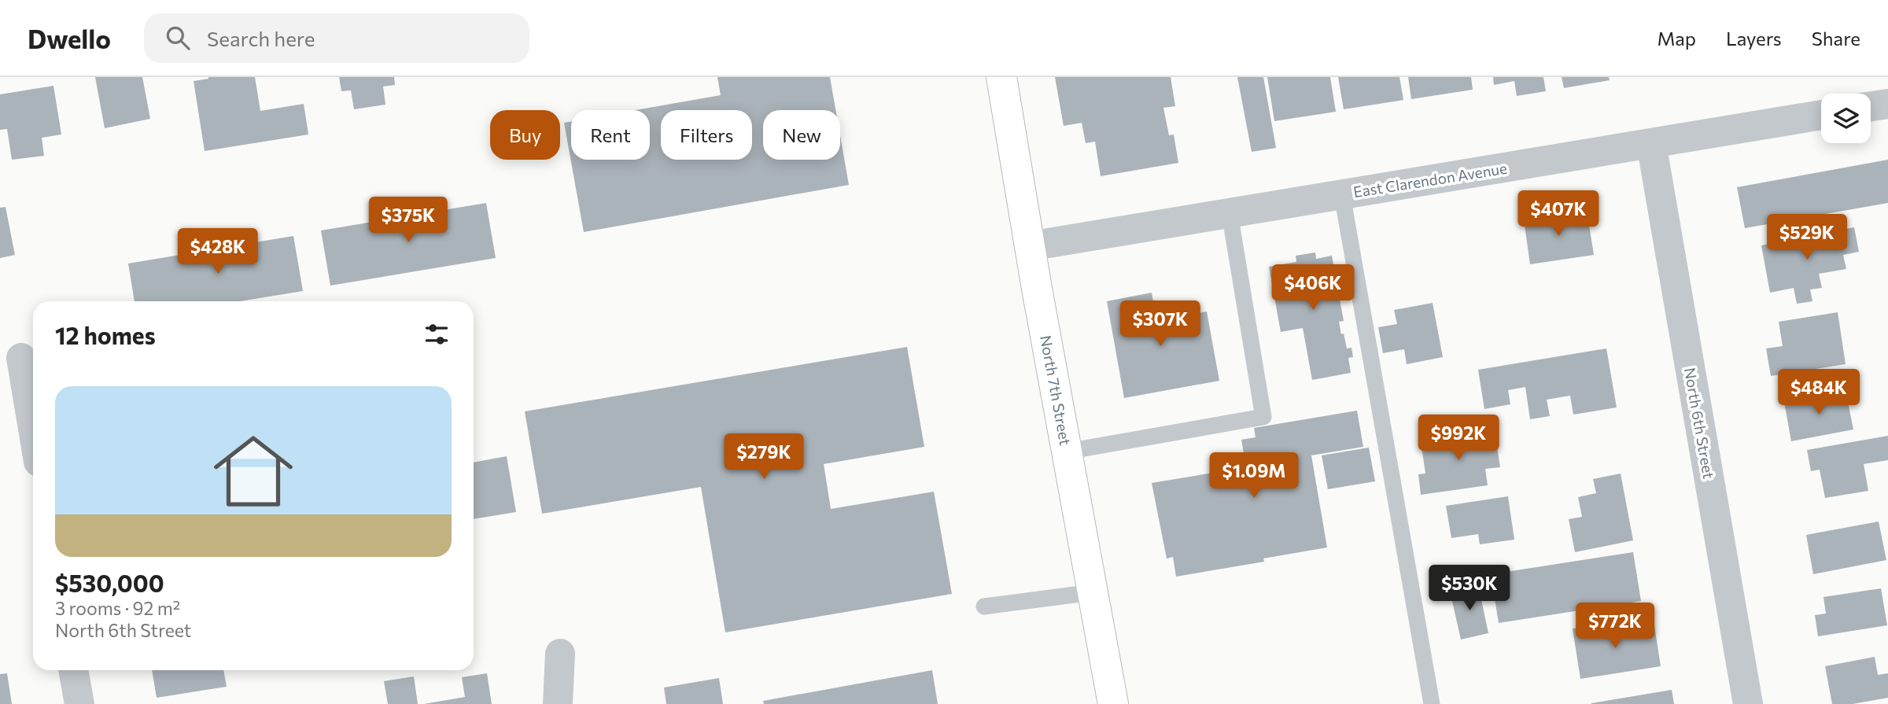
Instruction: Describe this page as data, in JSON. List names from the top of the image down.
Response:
{
  "streets": {
    "main road": ["North 7th Street"],
    "street": ["East Clarendon Avenue", "North 6th Street"]
  },
  "crossings": [
    ["East Clarendon Avenue", "North 7th Street"],
    ["East Clarendon Avenue", "North 6th Street"]
  ],
  "page": {
    "header": "Dwello",
    "search": "Search here",
    "nav": ["Map", "Layers", "Share"],
    "chip": [
      "Buy",
      "Rent",
      "Filters",
      "New"
    ],
    "price": [
      "$407K",
      "$375K",
      "$529K",
      "$428K",
      "$406K",
      "$307K",
      "$484K",
      "$992K",
      "$279K",
      "$1.09M",
      "$530K",
      "$772K"
    ],
    "heading": "12 homes",
    "list": [
      {
        "name": "$530,000",
        "note": "3 rooms · 92 m² · North 6th Street"
      }
    ]
  }
}
